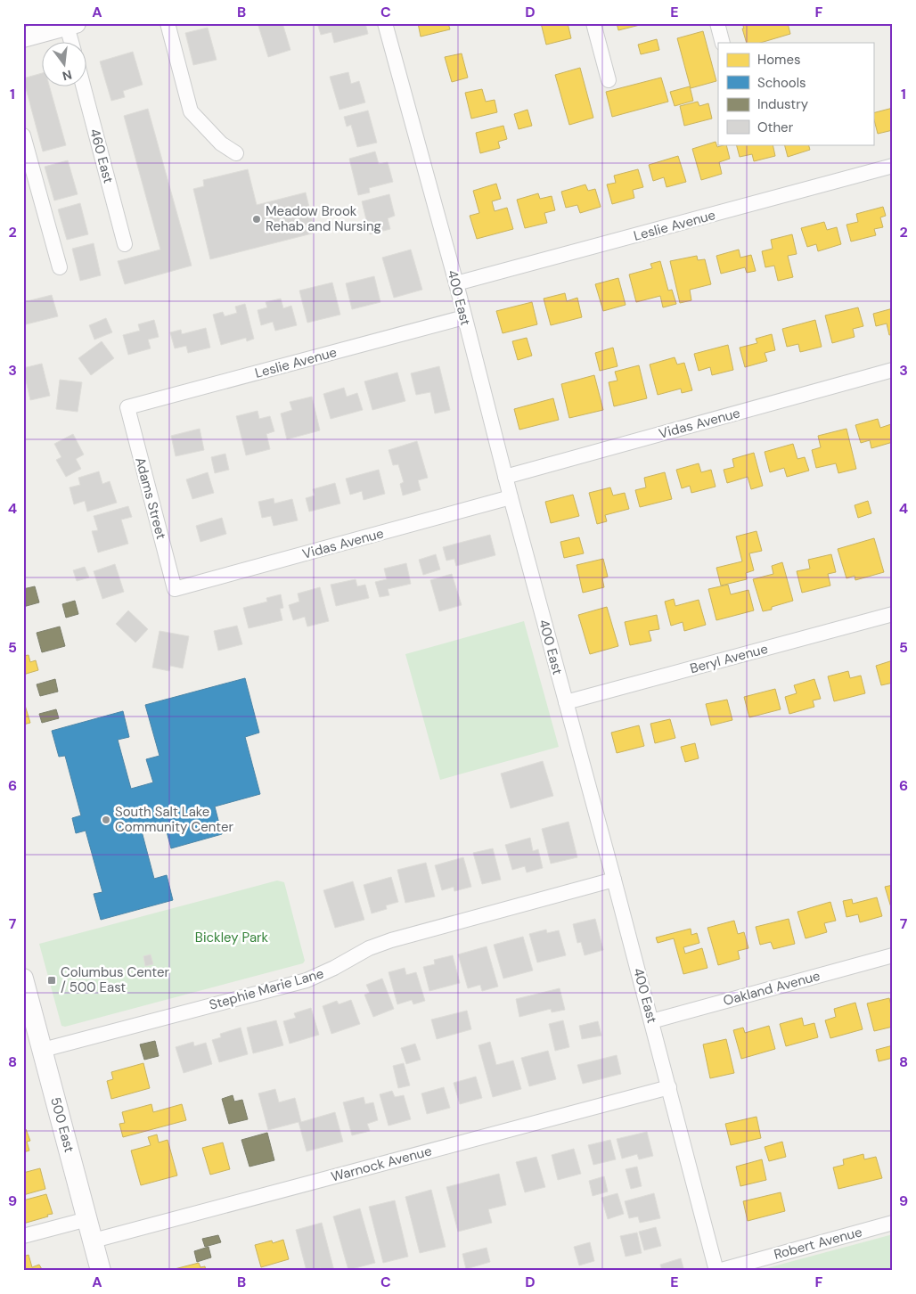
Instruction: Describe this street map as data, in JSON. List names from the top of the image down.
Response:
{
  "streets": {
    "street": [
      "460 East",
      "Leslie Avenue",
      "400 East",
      "Vidas Avenue",
      "Adams Street",
      "Beryl Avenue",
      "Oakland Avenue",
      "Stephie Marie Lane",
      "500 East",
      "Warnock Avenue",
      "Robert Avenue"
    ]
  },
  "crossings": [
    ["Leslie Avenue", "400 East"],
    ["Leslie Avenue", "Adams Street"],
    ["400 East", "Vidas Avenue"],
    ["400 East", "Beryl Avenue"],
    ["400 East", "Oakland Avenue"],
    ["400 East", "Stephie Marie Lane"],
    ["400 East", "Warnock Avenue"],
    ["400 East", "Robert Avenue"],
    ["Vidas Avenue", "Adams Street"],
    ["Stephie Marie Lane", "500 East"],
    ["500 East", "Warnock Avenue"]
  ],
  "parks": ["Bickley Park"],
  "places": {
    "other": ["Meadow Brook Rehab and Nursing", "South Salt Lake Community Center"],
    "transit": ["Columbus Center / 500 East"]
  },
  "legend": [
    "Homes",
    "Schools",
    "Industry",
    "Other"
  ],
  "north": "bottom",
  "grid": {
    "columns": [
      "A",
      "B",
      "C",
      "D",
      "E",
      "F"
    ],
    "rows": [
      "1",
      "2",
      "3",
      "4",
      "5",
      "6",
      "7",
      "8",
      "9"
    ]
  }
}
